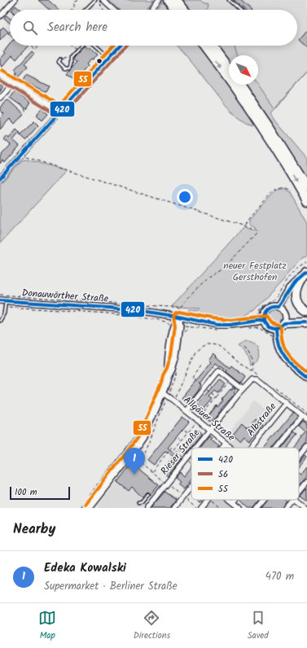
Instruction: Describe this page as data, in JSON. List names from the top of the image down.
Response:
{
  "streets": {
    "main road": ["Donauwörther Straße"],
    "street": ["Allgäuer Straße", "Albstraße", "Rieser Straße"]
  },
  "crossings": [
    ["Allgäuer Straße", "Rieser Straße"],
    ["Albstraße", "Rieser Straße"]
  ],
  "parks": ["neuer Festplatz Gersthofen"],
  "lines": ["transit line 420", "transit line 56", "transit line 55"],
  "legend": ["420", "56", "55"],
  "scale_bar": "100 m",
  "north": "bottom right",
  "page": {
    "search": "Search here",
    "pins": "1",
    "scale": "100 m",
    "heading": "Nearby",
    "list": [
      {
        "mark": "1",
        "name": "Edeka Kowalski",
        "note": "Supermarket · Berliner Straße",
        "value": "470 m"
      }
    ],
    "nav": ["Map", "Directions", "Saved"]
  }
}
